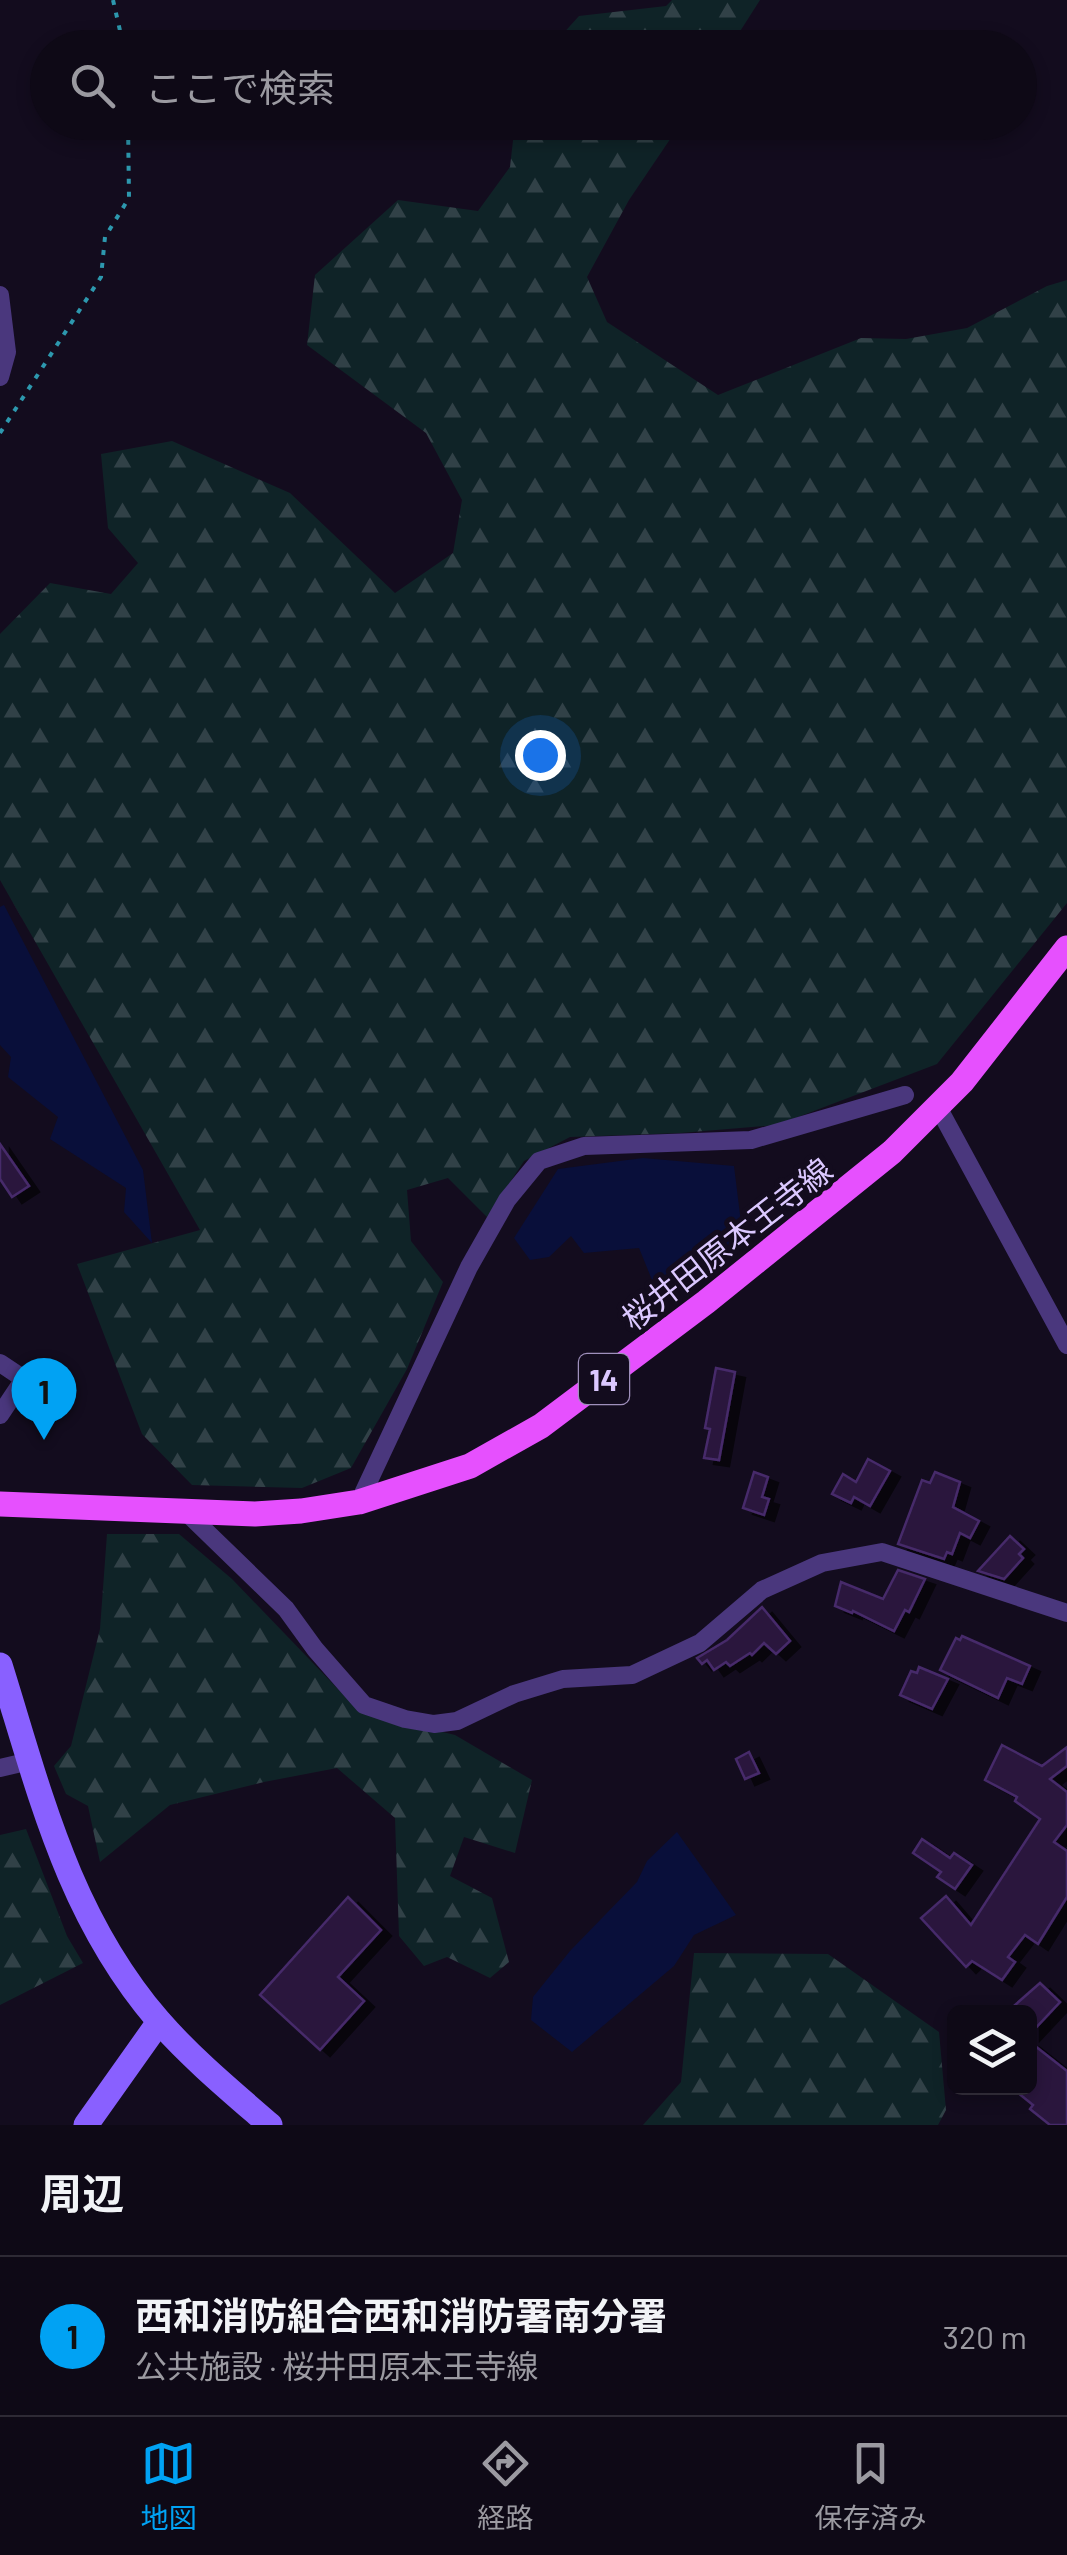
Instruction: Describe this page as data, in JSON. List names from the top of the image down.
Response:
{
  "streets": {
    "main road": ["桜井田原本王寺線", "14"]
  },
  "page": {
    "search": "ここで検索",
    "pins": "1",
    "heading": "周辺",
    "list": [
      {
        "mark": "1",
        "name": "西和消防組合西和消防署南分署",
        "note": "公共施設 · 桜井田原本王寺線",
        "value": "320 m"
      }
    ],
    "nav": ["地図", "経路", "保存済み"]
  }
}
